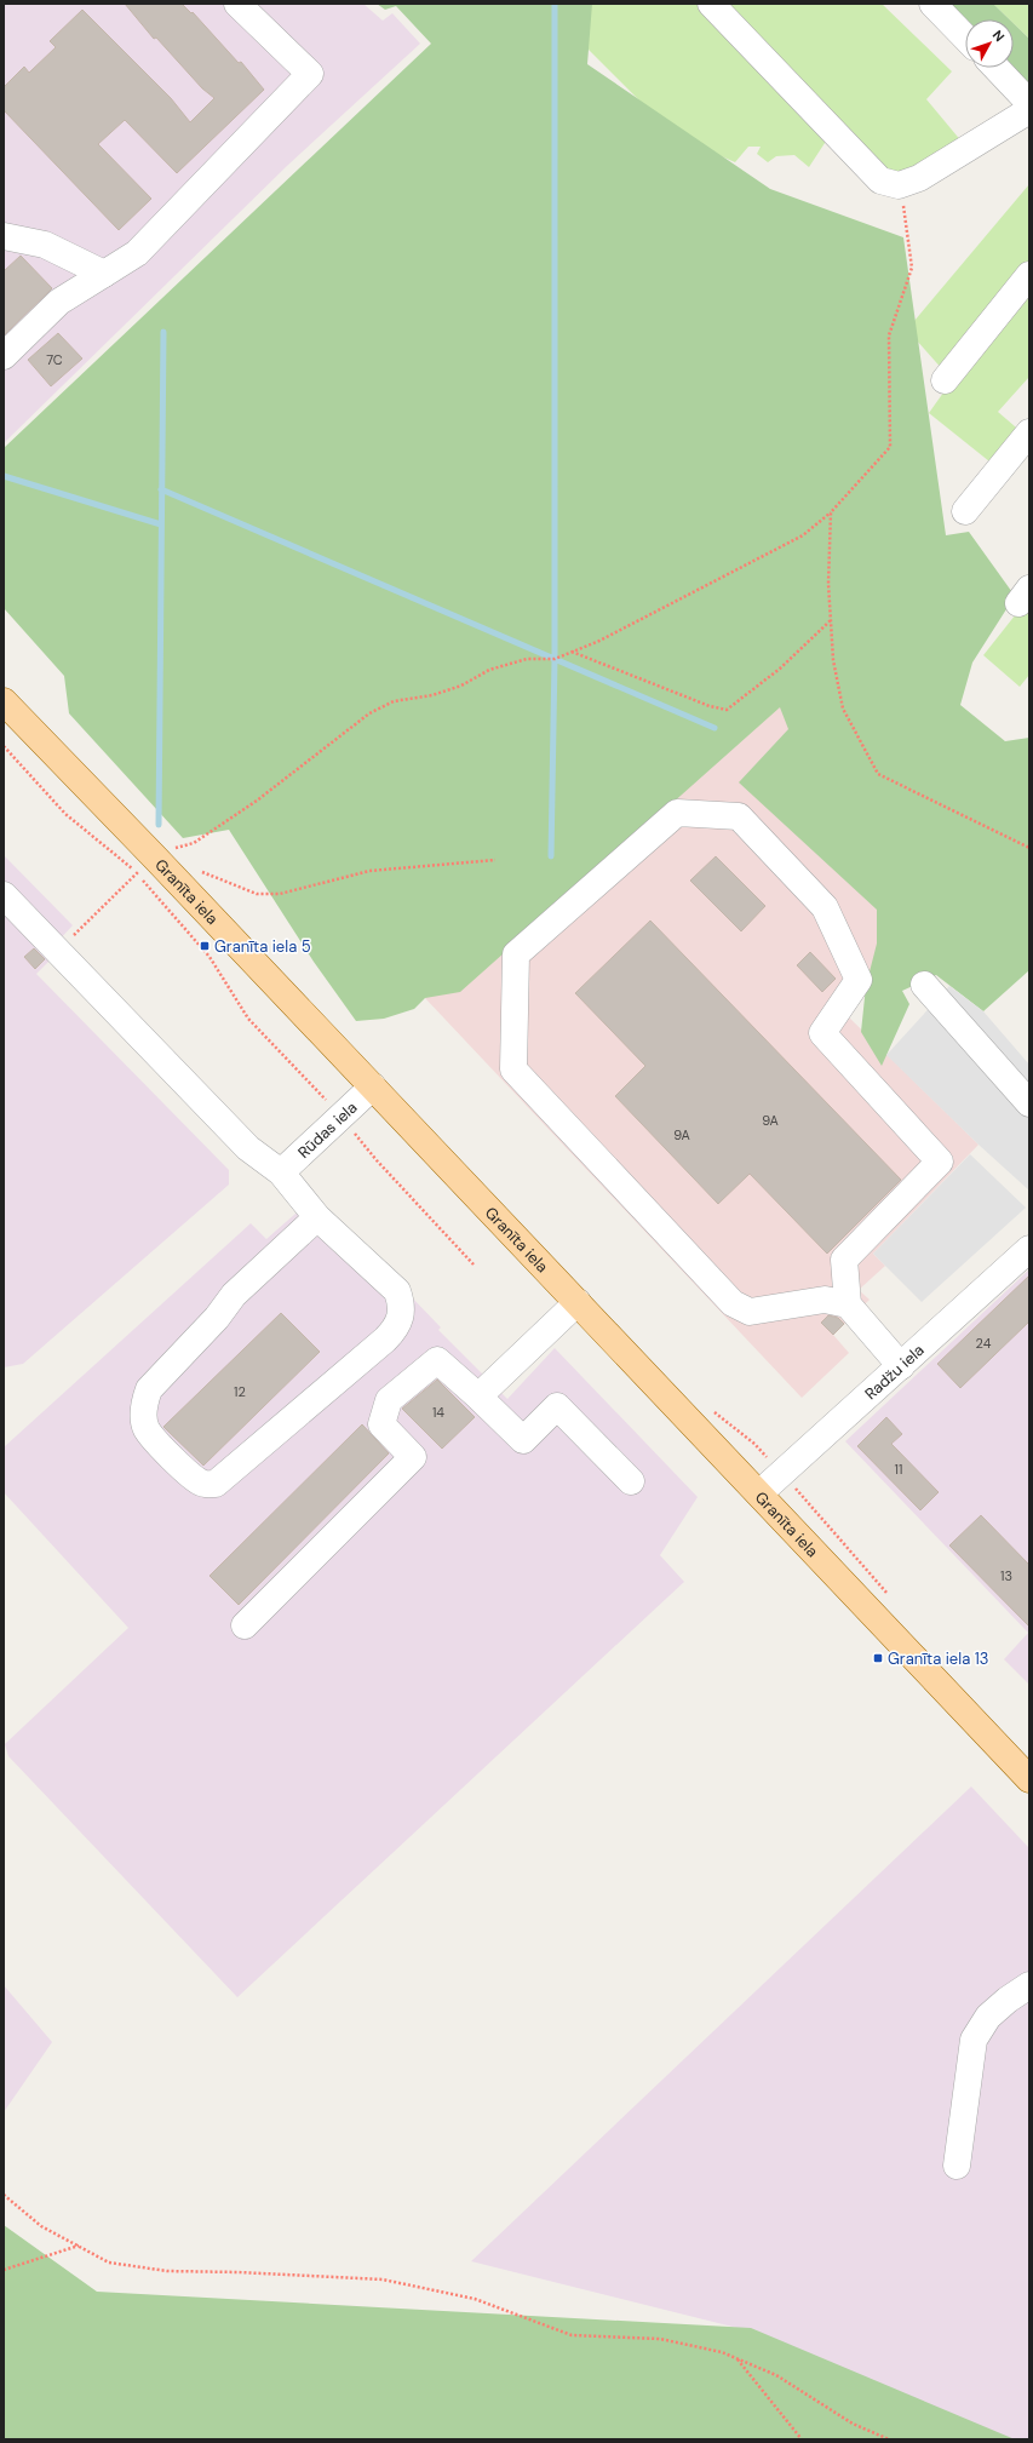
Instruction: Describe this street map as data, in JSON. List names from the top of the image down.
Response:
{
  "streets": {
    "main road": ["Granīta iela"],
    "street": ["Rūdas iela", "Radžu iela"]
  },
  "crossings": [
    ["Granīta iela", "Rūdas iela"],
    ["Granīta iela", "Radžu iela"]
  ],
  "places": {
    "transit": ["Granīta iela 5", "Granīta iela 13"]
  },
  "house_numbers": [
    "7C",
    "9A",
    "9A",
    "24",
    "12",
    "14",
    "11",
    "13"
  ],
  "north": "top right"
}
